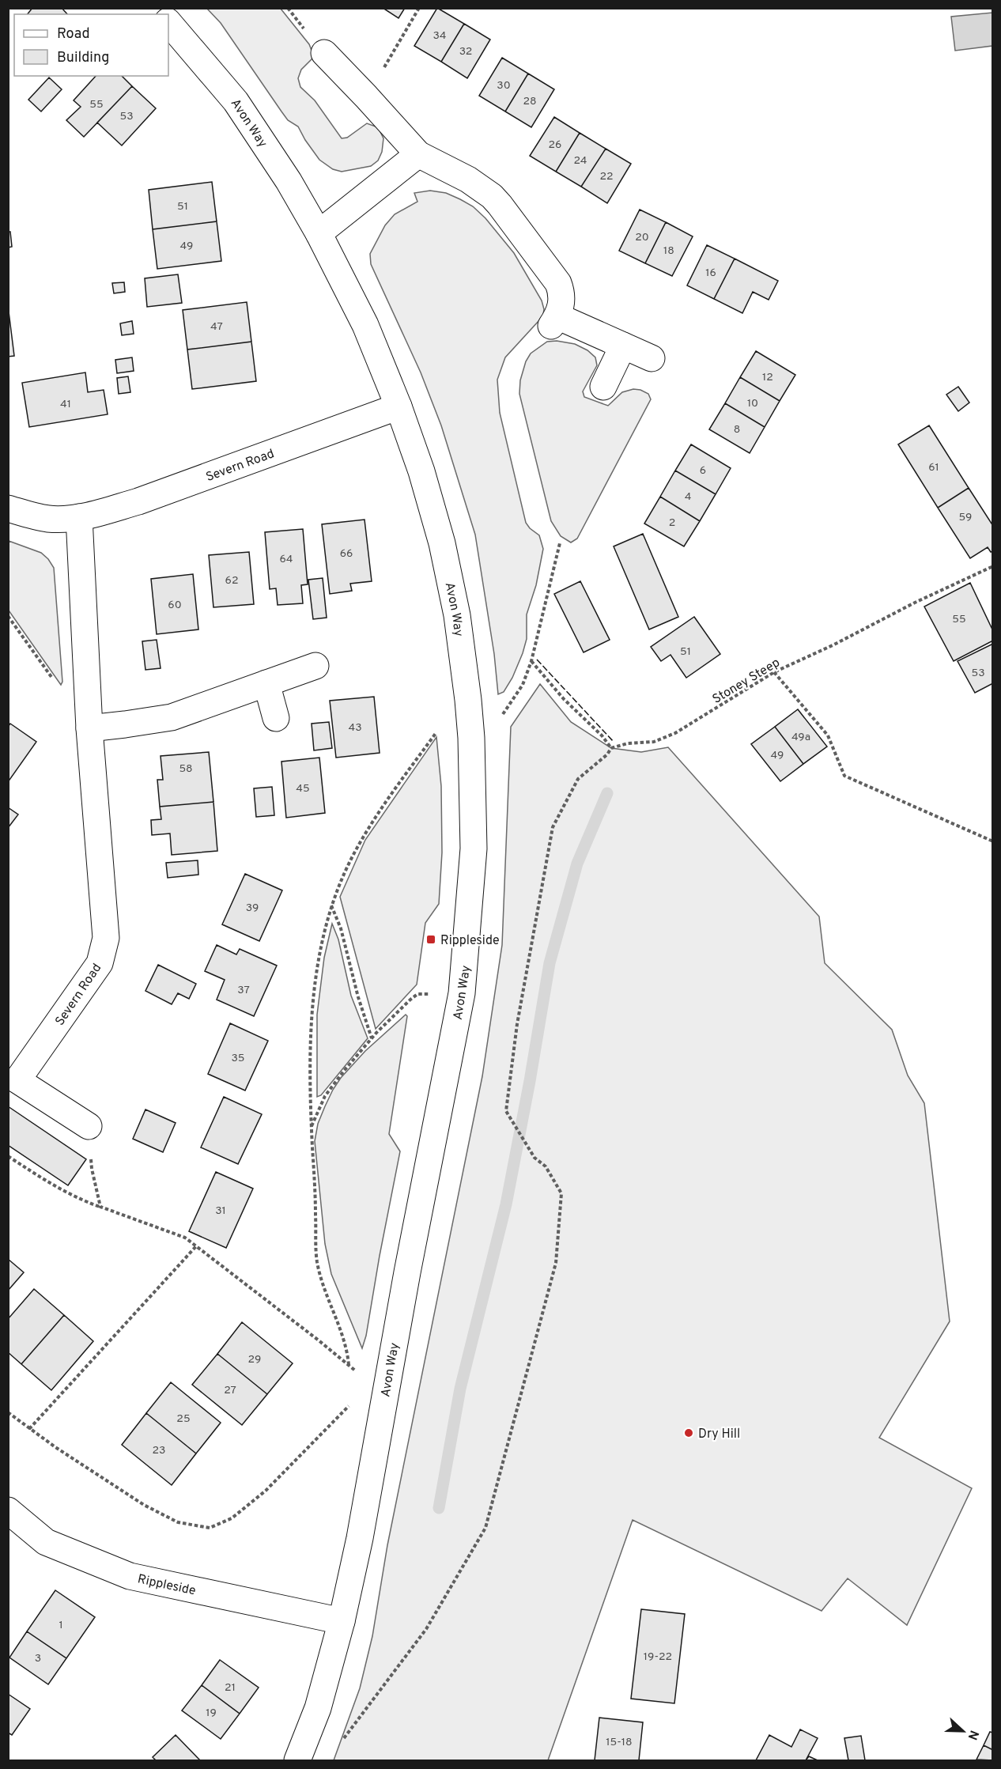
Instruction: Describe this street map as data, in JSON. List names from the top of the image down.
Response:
{
  "streets": {
    "street": ["Avon Way", "Severn Road", "Rippleside"],
    "path": ["Stoney Steep"]
  },
  "crossings": [
    ["Avon Way", "Severn Road"],
    ["Avon Way", "Rippleside"]
  ],
  "places": {
    "transit": ["Rippleside"],
    "other": ["Dry Hill"]
  },
  "house_numbers": [
    "34",
    "32",
    "30",
    "28",
    "55",
    "53",
    "26",
    "24",
    "22",
    "51",
    "20",
    "49",
    "18",
    "16",
    "47",
    "12",
    "10",
    "41",
    "8",
    "61",
    "6",
    "4",
    "59",
    "2",
    "66",
    "64",
    "62",
    "60",
    "55",
    "51",
    "53",
    "43",
    "49a",
    "49",
    "58",
    "45",
    "39",
    "37",
    "35",
    "31",
    "29",
    "27",
    "25",
    "23",
    "1",
    "19-22",
    "3",
    "21",
    "19",
    "15-18"
  ],
  "legend": ["Road", "Building"],
  "north": "right"
}
